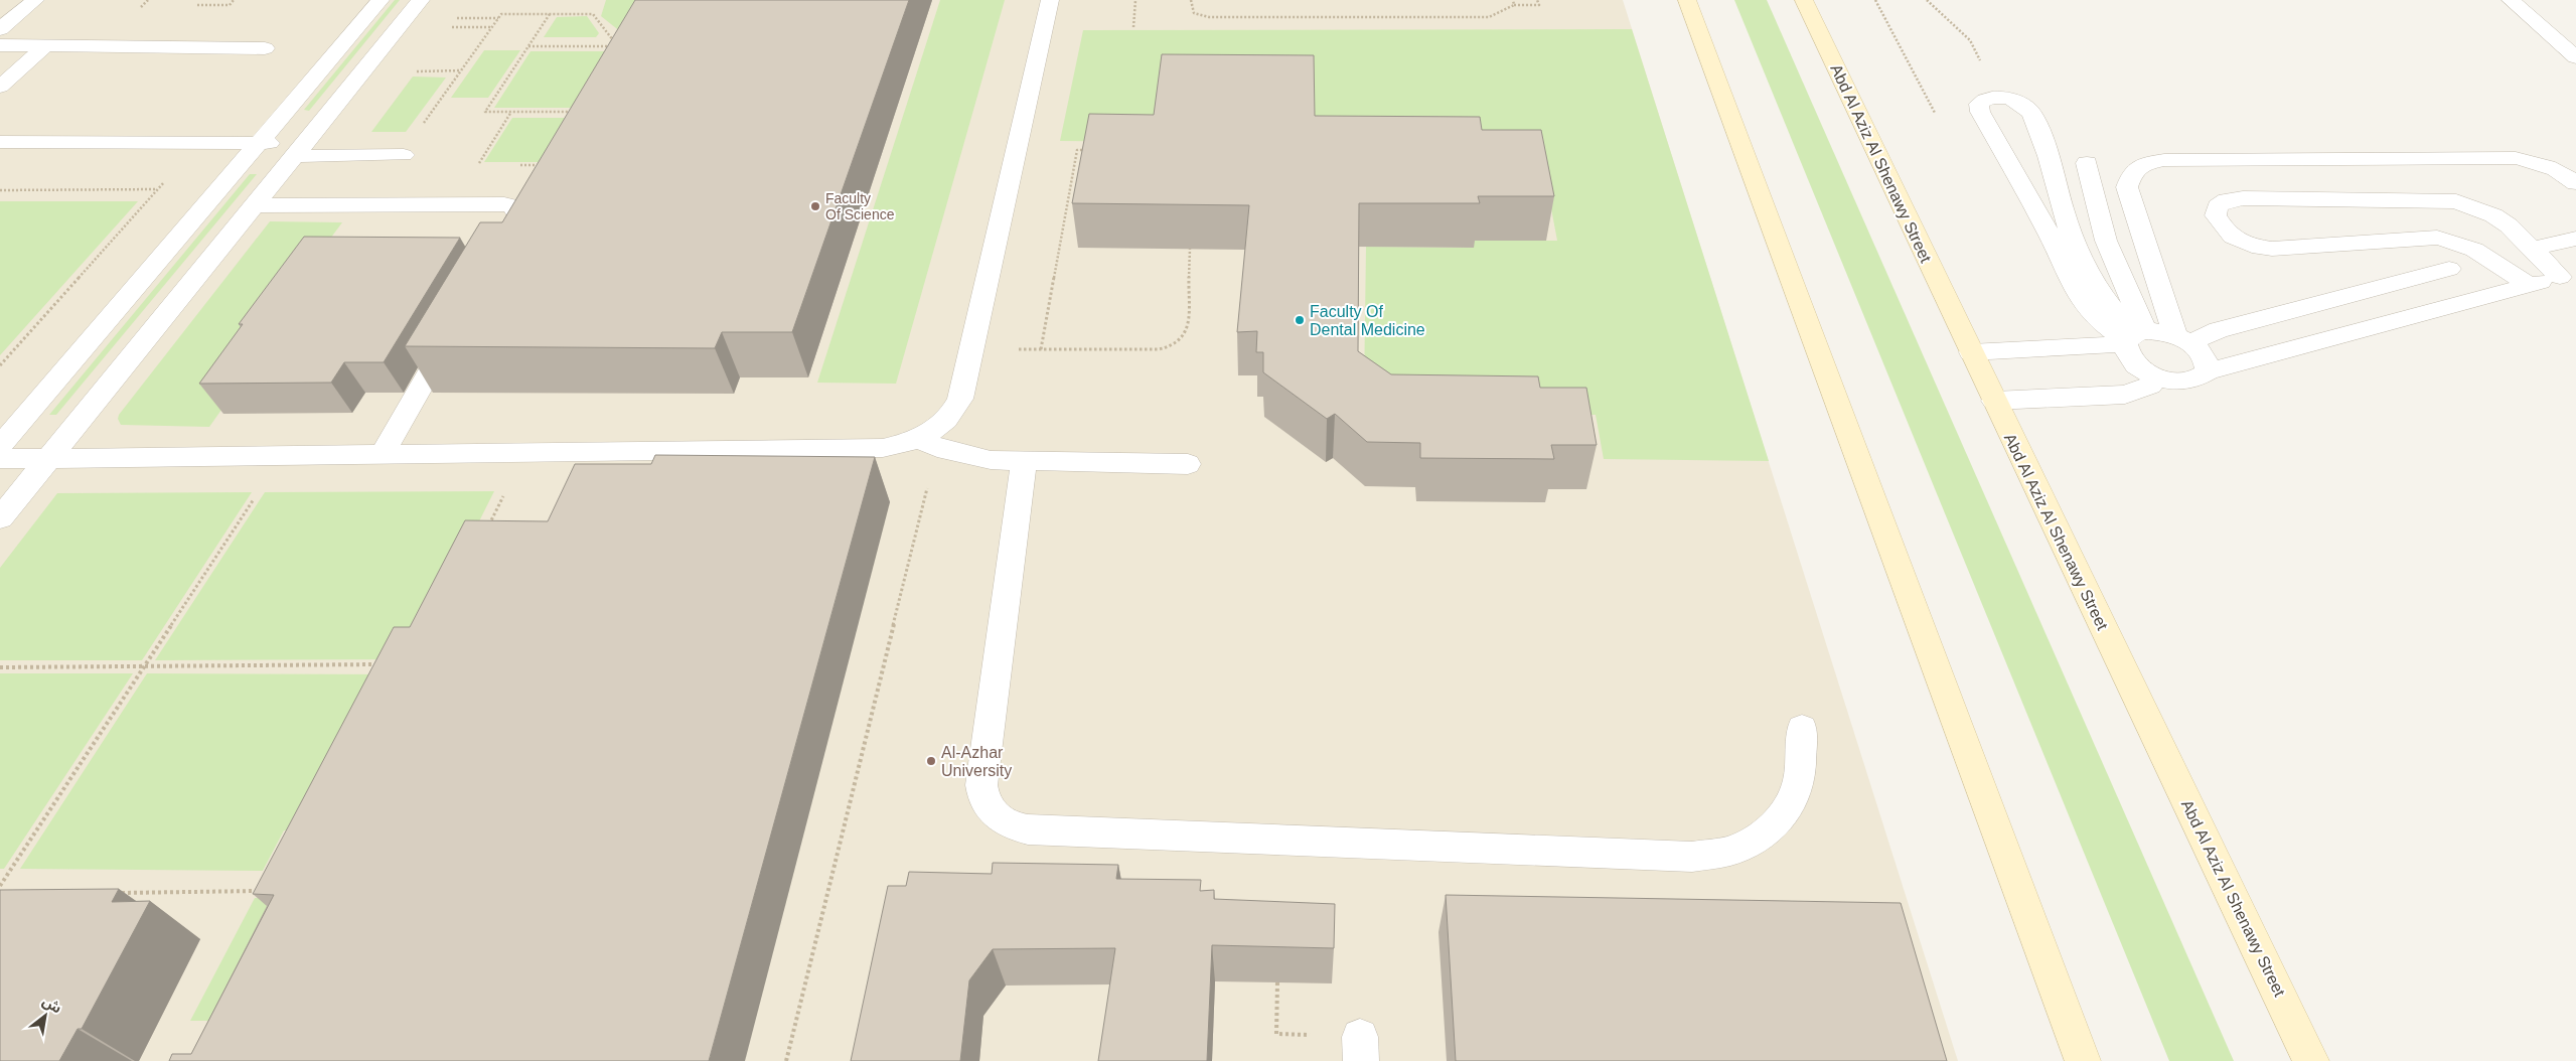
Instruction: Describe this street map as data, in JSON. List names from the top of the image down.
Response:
{
  "streets": {
    "street": ["Abd Al Aziz Al Shenawy Street"]
  },
  "places": ["Faculty Of Science", "Faculty Of Dental Medicine", "Al-Azhar University"],
  "north": "top right"
}
